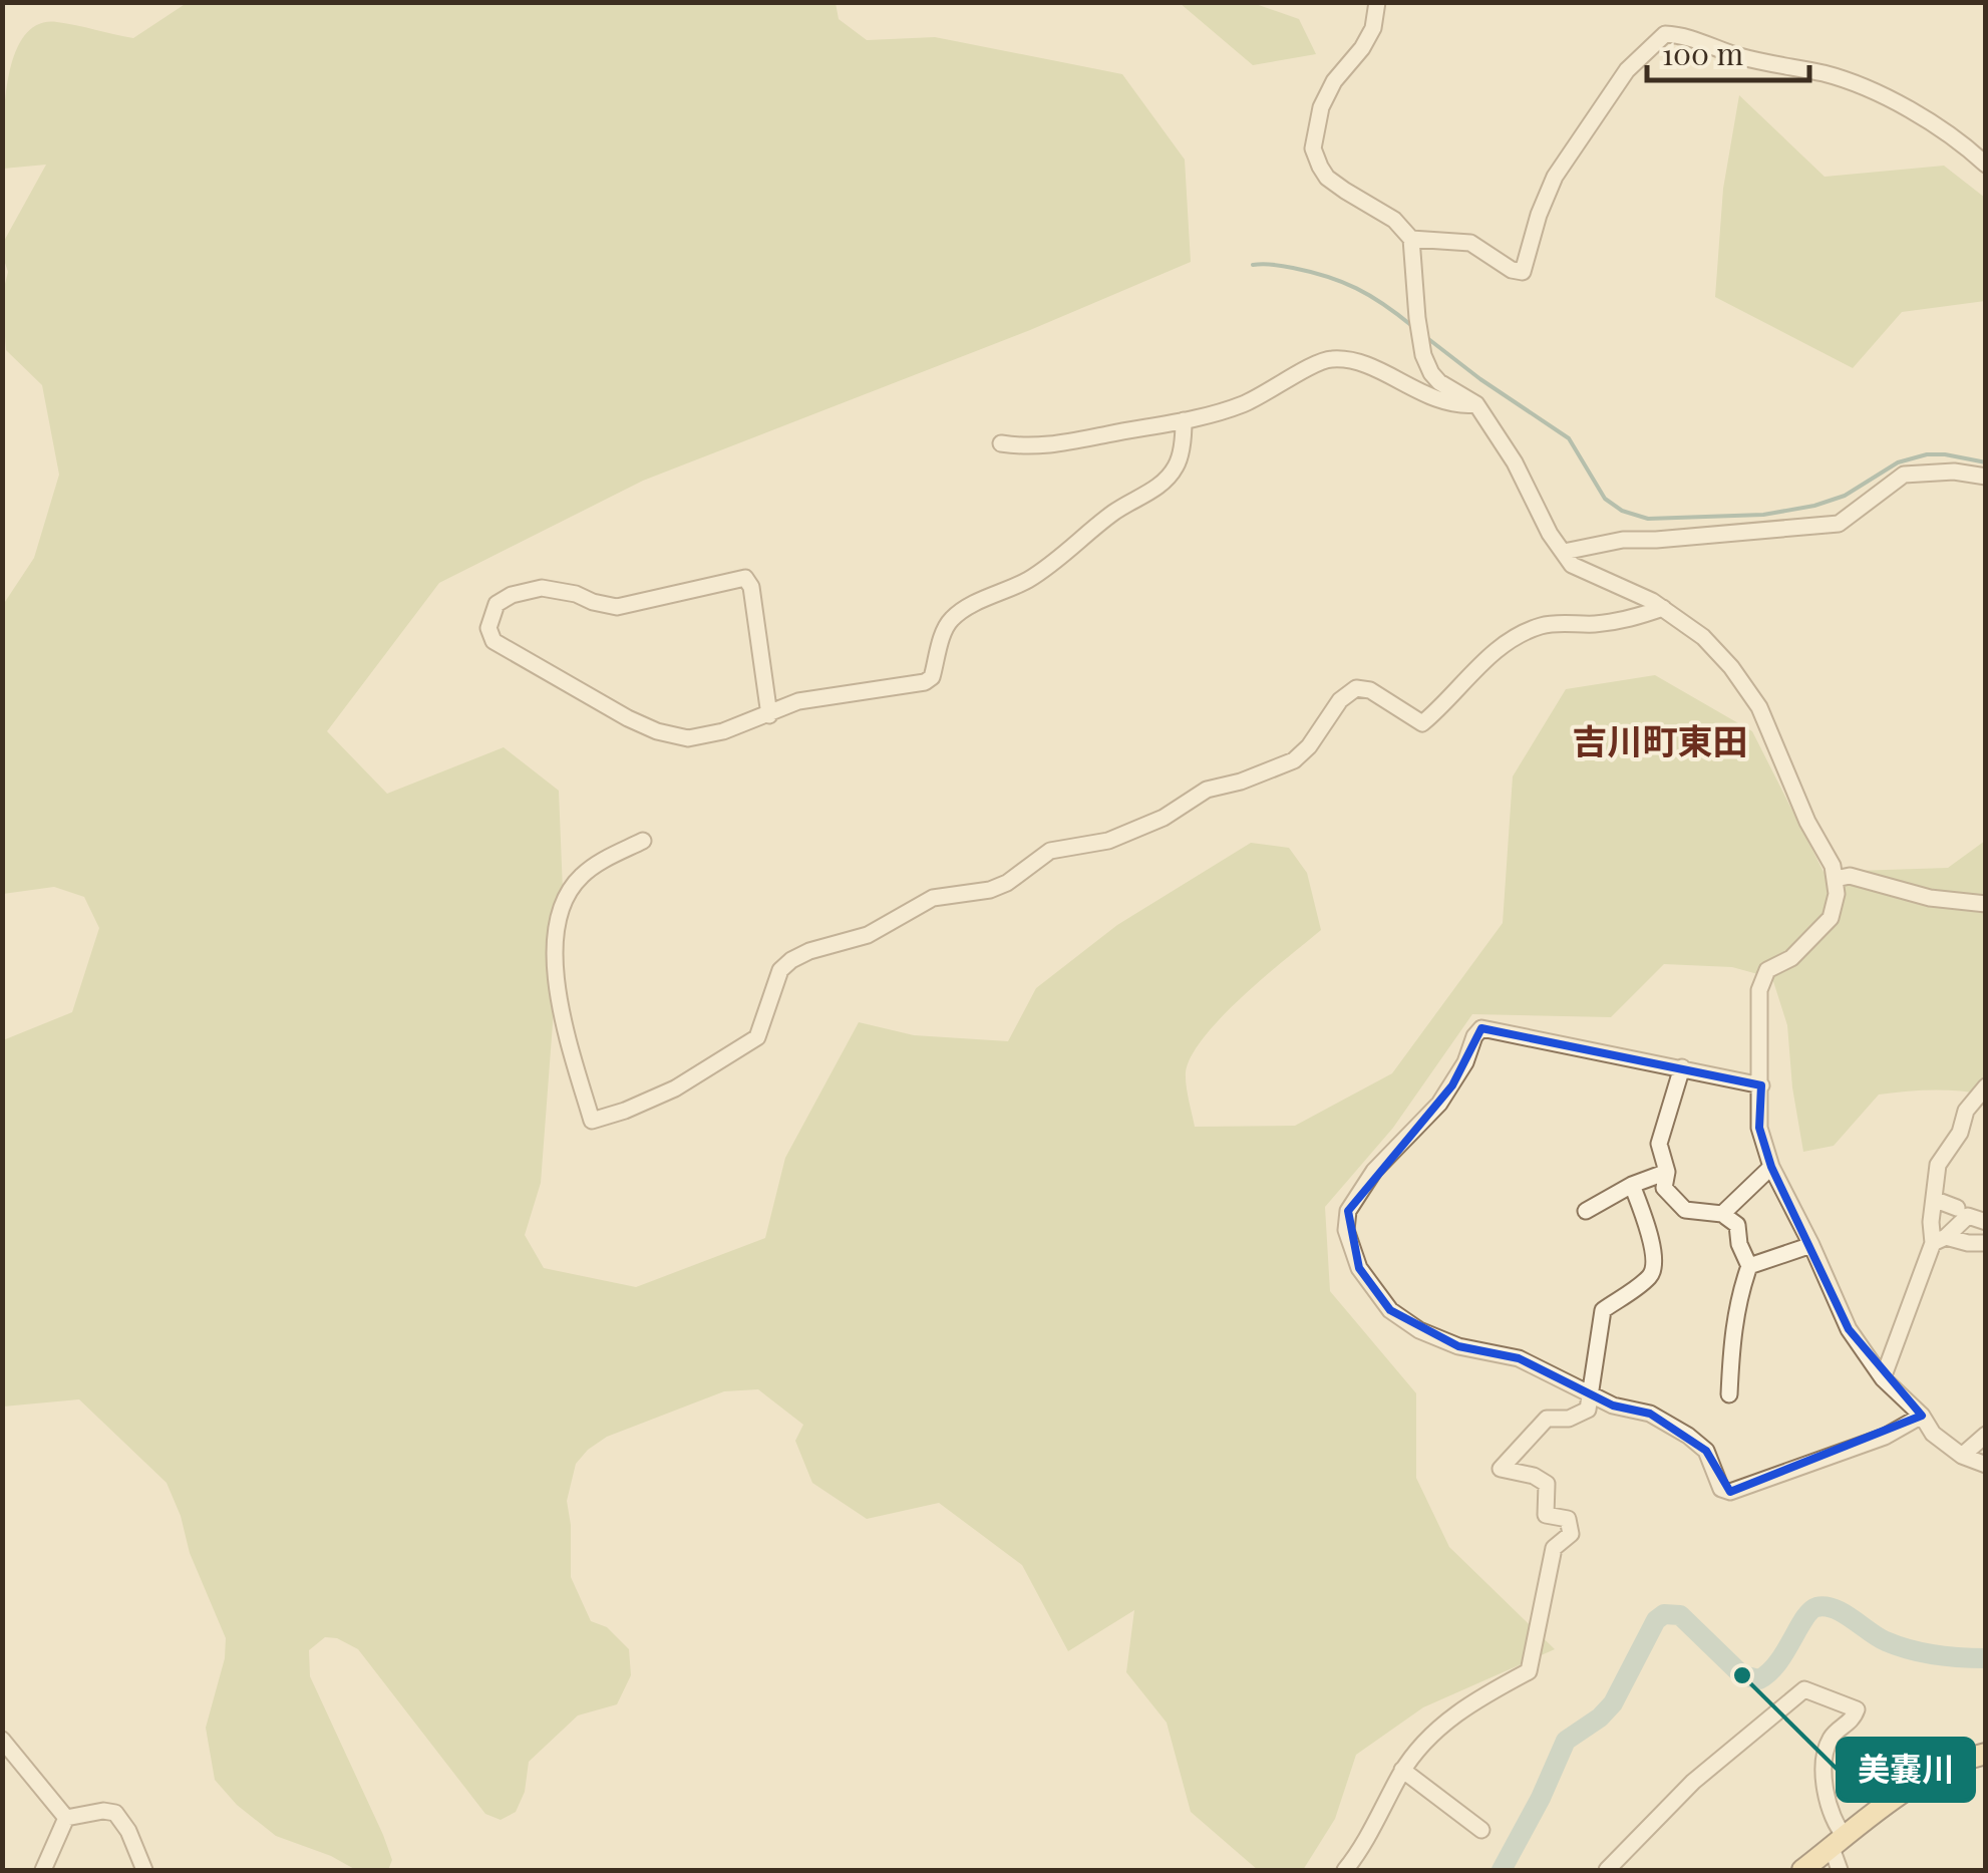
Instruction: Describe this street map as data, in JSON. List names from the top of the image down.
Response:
{
  "districts": ["吉川町東田"],
  "places": ["美嚢川"],
  "scale_bar": "100 m"
}
